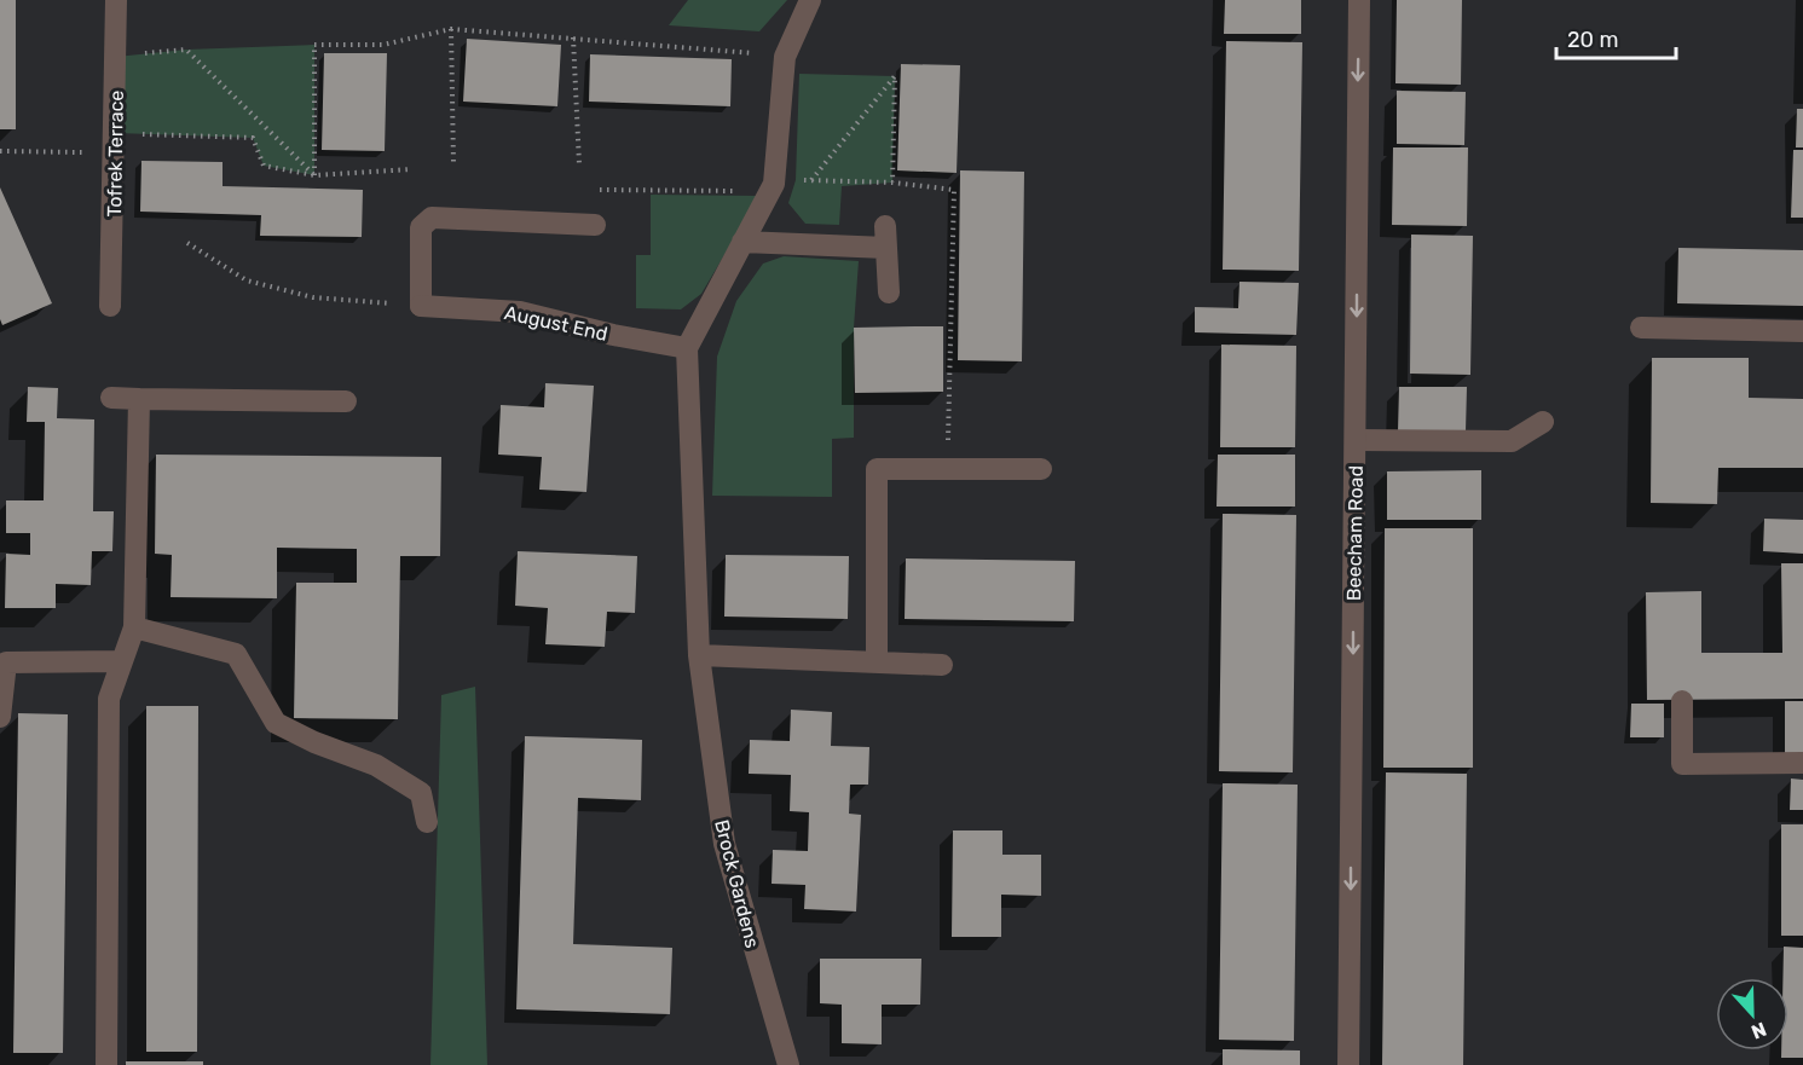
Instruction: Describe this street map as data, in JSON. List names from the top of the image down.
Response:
{
  "streets": {
    "street": [
      "Tofrek Terrace",
      "August End",
      "Beecham Road",
      "Brock Gardens"
    ]
  },
  "one_way": ["Beecham Road"],
  "scale_bar": "20 m",
  "north": "bottom"
}
